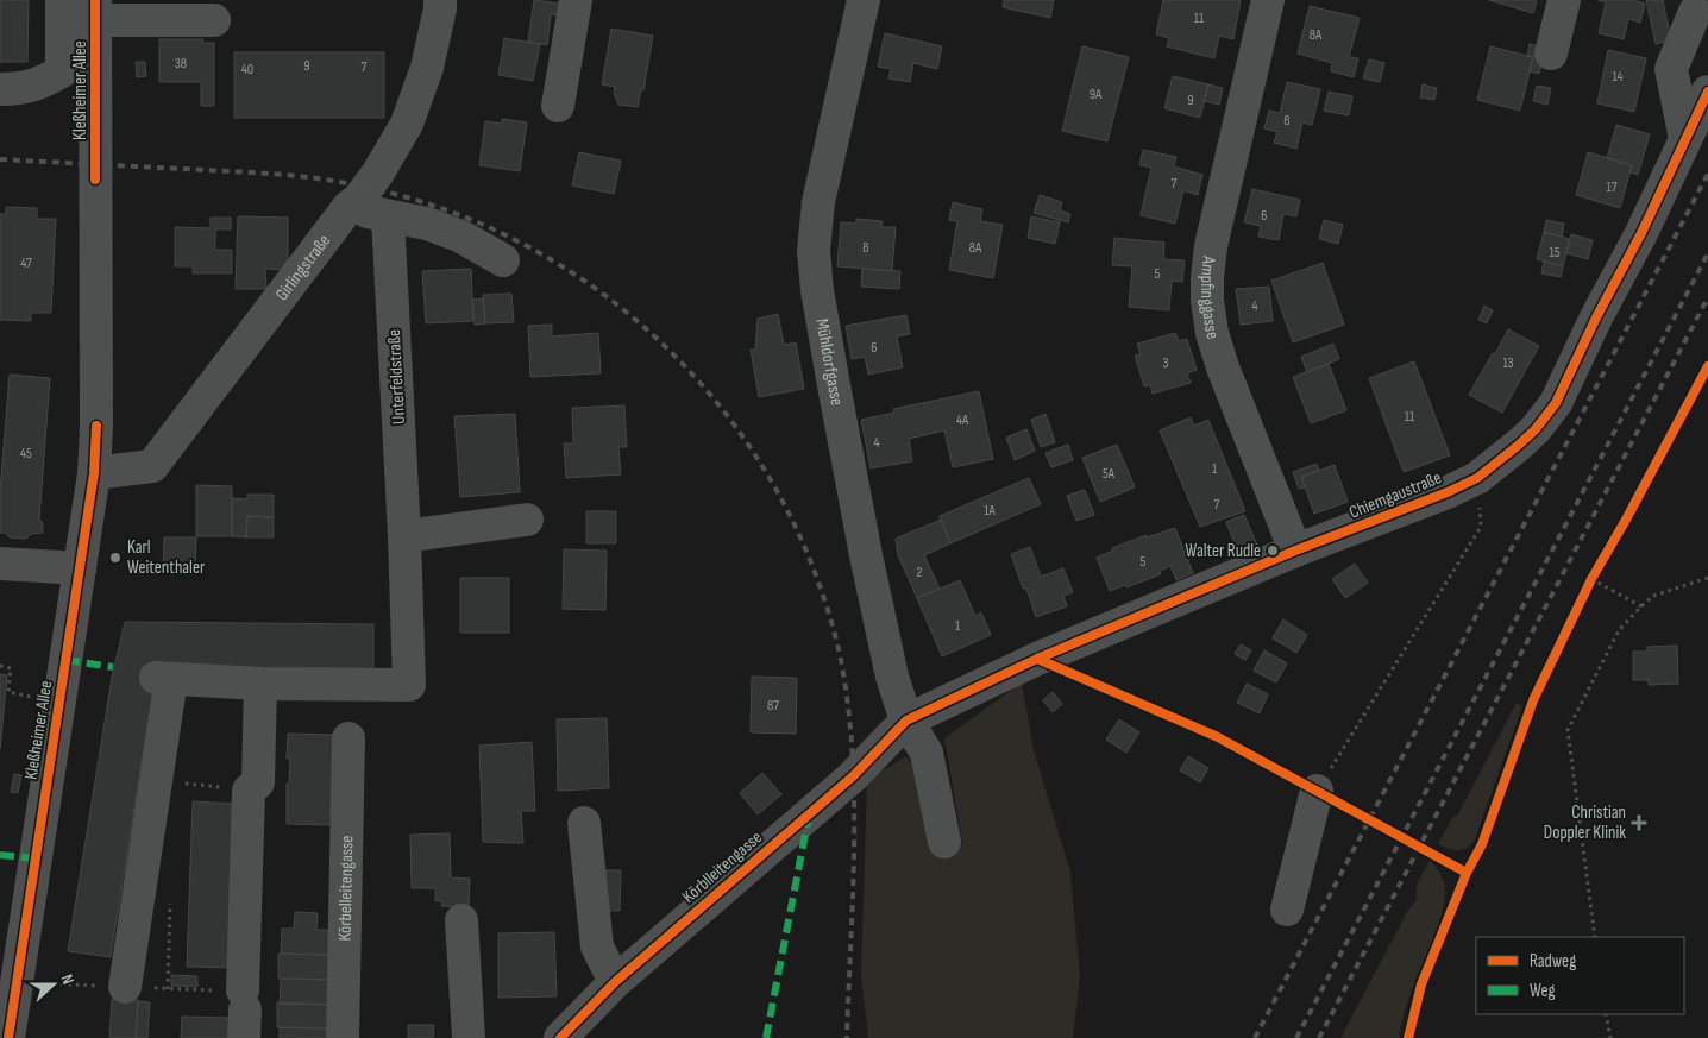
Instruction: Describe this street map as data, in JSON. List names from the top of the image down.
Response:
{
  "streets": {
    "street": [
      "Kleßheimer Allee",
      "Girlingstraße",
      "Ampfinggasse",
      "Mühldorfgasse",
      "Unterfeldstraße",
      "Chiemgaustraße",
      "Körblleitengasse",
      "Körbelleitengasse"
    ]
  },
  "crossings": [
    ["Kleßheimer Allee", "Girlingstraße"],
    ["Ampfinggasse", "Chiemgaustraße"],
    ["Mühldorfgasse", "Chiemgaustraße"],
    ["Mühldorfgasse", "Körblleitengasse"],
    ["Chiemgaustraße", "Körblleitengasse"]
  ],
  "places": {
    "other": ["Walter Rudle", "Karl Weitenthaler"],
    "health": ["Christian Doppler Klinik"]
  },
  "house_numbers": [
    "11",
    "8A",
    "38",
    "9",
    "7",
    "40",
    "14",
    "9A",
    "9",
    "8",
    "7",
    "17",
    "6",
    "8",
    "8A",
    "15",
    "47",
    "5",
    "4",
    "6",
    "3",
    "13",
    "11",
    "4A",
    "4",
    "45",
    "1",
    "5A",
    "7",
    "1A",
    "5",
    "2",
    "1",
    "87"
  ],
  "legend": ["Radweg", "Weg"],
  "north": "right"
}
